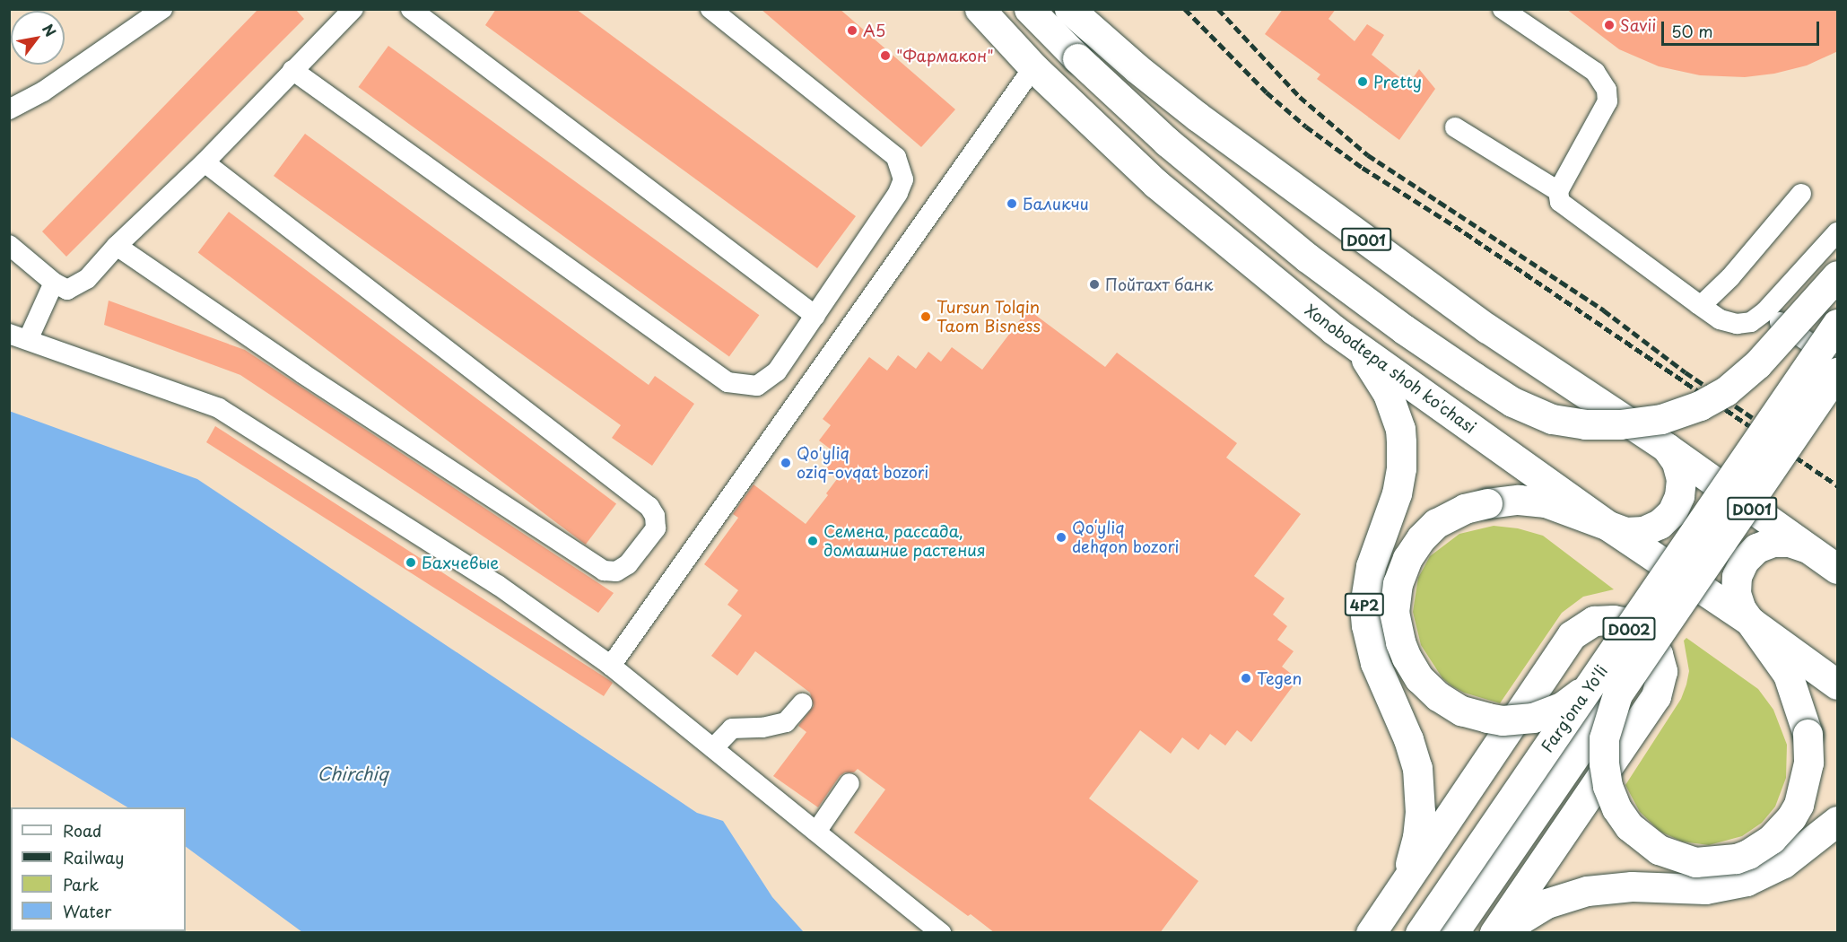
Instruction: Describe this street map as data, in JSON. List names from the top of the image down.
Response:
{
  "streets": {
    "highway": [
      "D001",
      "Xonobodtepa shoh ko'chasi",
      "4P2",
      "D002",
      "Farg'ona Yo'li"
    ]
  },
  "crossings": [
    ["Xonobodtepa shoh ko'chasi", "4P2"]
  ],
  "water": ["Chirchiq"],
  "places": [
    "Savii",
    "А5",
    "\"Фармакон\"",
    "Pretty",
    "Баликчи",
    "Пойтахт банк",
    "Tursun Tolqin Taom Bisness",
    "Qo'yliq oziq-ovqat bozori",
    "Qoʻyliq dehqon bozori",
    "Семена, рассада, домашние растения",
    "Бахчевые",
    "Tegen"
  ],
  "legend": [
    "Road",
    "Railway",
    "Park",
    "Water"
  ],
  "scale_bar": "50 m",
  "north": "top right"
}
